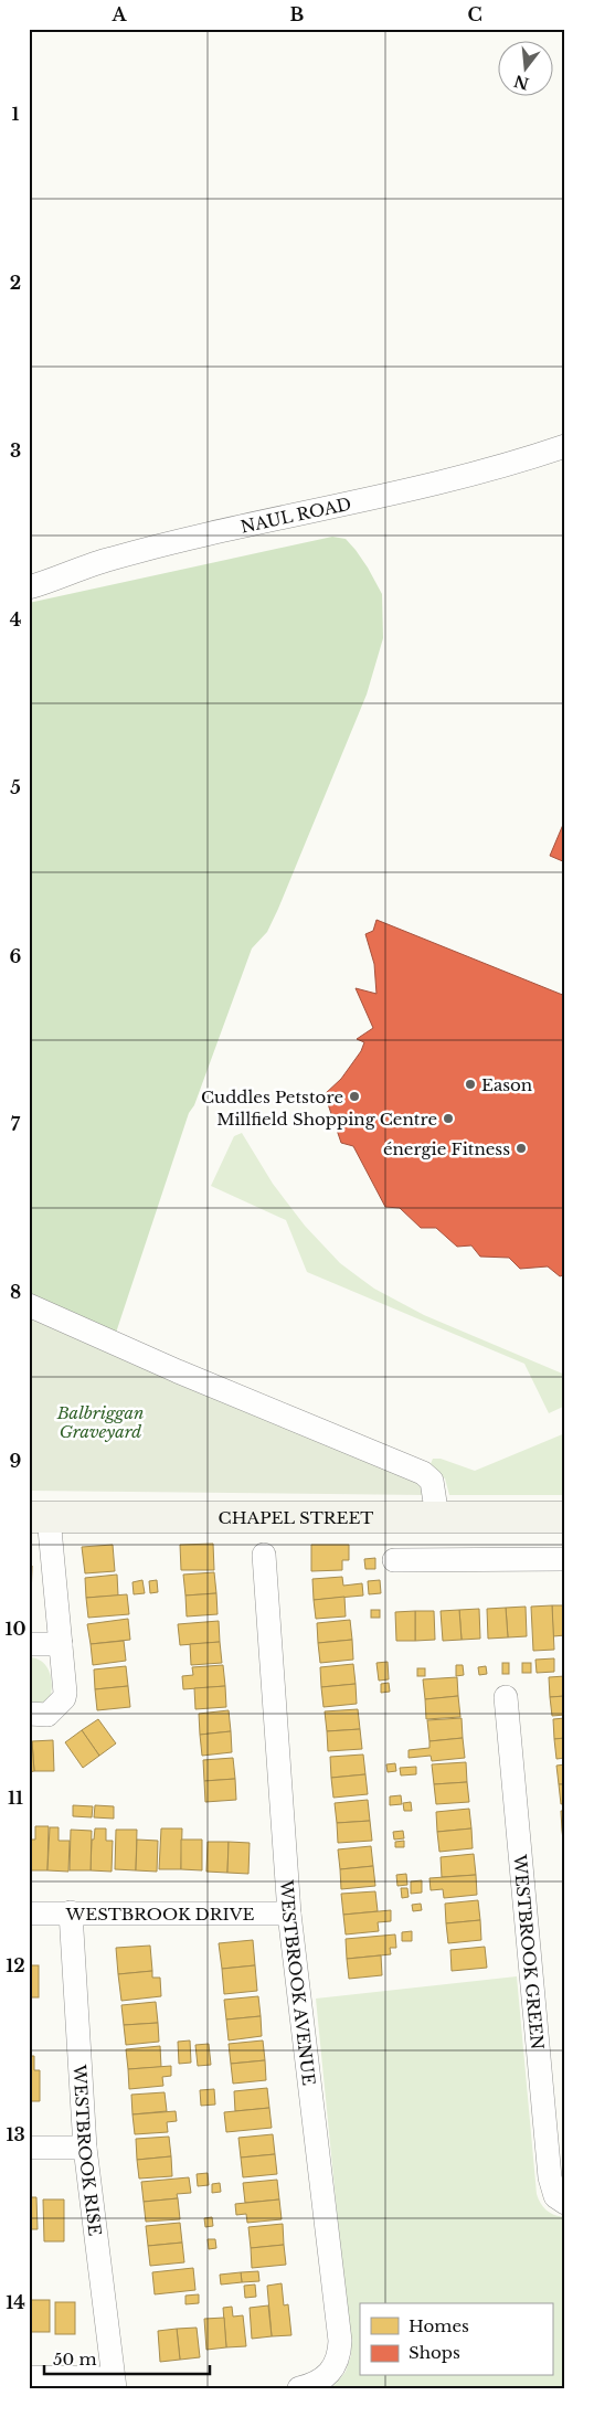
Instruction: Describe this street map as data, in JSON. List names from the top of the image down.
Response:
{
  "streets": {
    "main road": ["CHAPEL STREET"],
    "street": [
      "NAUL ROAD",
      "WESTBROOK DRIVE",
      "WESTBROOK GREEN",
      "WESTBROOK AVENUE",
      "WESTBROOK RISE"
    ]
  },
  "crossings": [
    ["WESTBROOK DRIVE", "WESTBROOK AVENUE"],
    ["WESTBROOK DRIVE", "WESTBROOK RISE"]
  ],
  "parks": ["Balbriggan Graveyard"],
  "places": [
    "Eason",
    "Cuddles Petstore",
    "Millfield Shopping Centre",
    "énergie Fitness"
  ],
  "legend": ["Homes", "Shops"],
  "scale_bar": "50 m",
  "north": "bottom",
  "grid": {
    "columns": ["A", "B", "C"],
    "rows": [
      "1",
      "2",
      "3",
      "4",
      "5",
      "6",
      "7",
      "8",
      "9",
      "10",
      "11",
      "12",
      "13",
      "14"
    ]
  }
}
